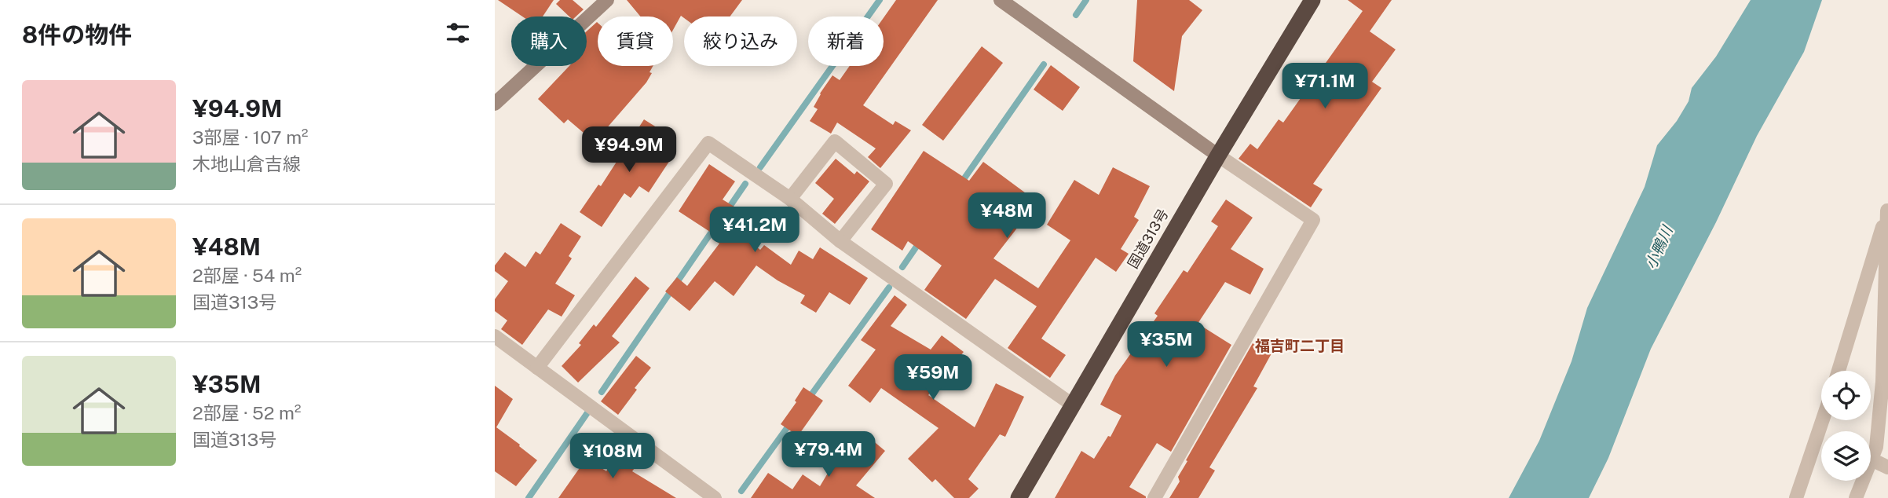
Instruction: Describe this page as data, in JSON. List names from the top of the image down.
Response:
{
  "streets": {
    "highway": ["国道313号"]
  },
  "districts": ["福吉町二丁目"],
  "water": ["小鴨川"],
  "page": {
    "heading": "8件の物件",
    "chip": [
      "購入",
      "賃貸",
      "絞り込み",
      "新着"
    ],
    "price": [
      "¥71.1M",
      "¥94.9M",
      "¥48M",
      "¥41.2M",
      "¥35M",
      "¥59M",
      "¥79.4M",
      "¥108M"
    ],
    "list": [
      {
        "name": "¥94.9M",
        "note": "3部屋 · 107 m² · 木地山倉吉線"
      },
      {
        "name": "¥48M",
        "note": "2部屋 · 54 m² · 国道313号"
      },
      {
        "name": "¥35M",
        "note": "2部屋 · 52 m² · 国道313号"
      }
    ]
  }
}
